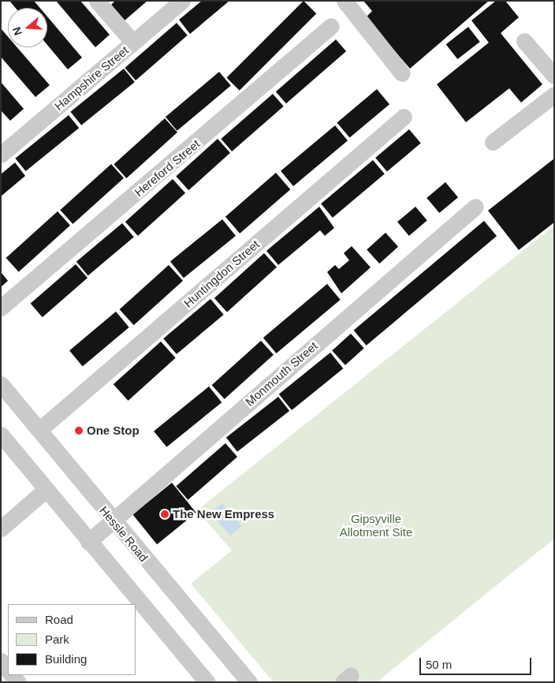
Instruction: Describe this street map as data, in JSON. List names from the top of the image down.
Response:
{
  "streets": {
    "street": [
      "Hampshire Street",
      "Hereford Street",
      "Huntingdon Street",
      "Monmouth Street",
      "Hessle Road"
    ]
  },
  "crossings": [
    ["Huntingdon Street", "Hessle Road"],
    ["Monmouth Street", "Hessle Road"]
  ],
  "parks": ["Gipsyville Allotment Site"],
  "places": ["One Stop", "The New Empress"],
  "legend": ["Road", "Park", "Building"],
  "scale_bar": "50 m",
  "north": "left"
}
